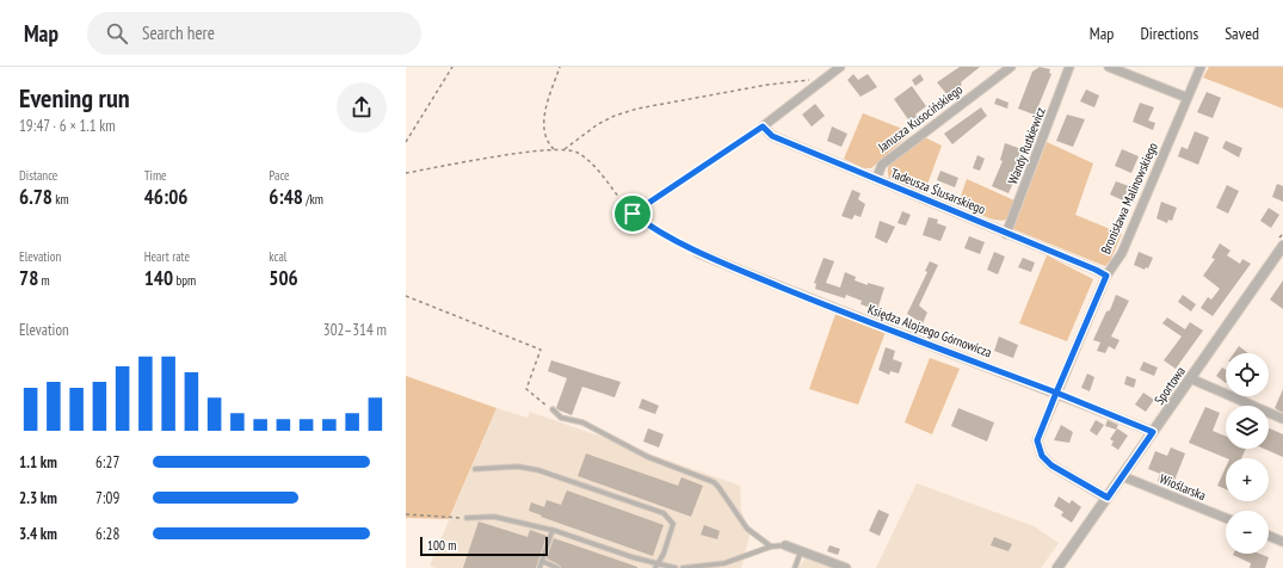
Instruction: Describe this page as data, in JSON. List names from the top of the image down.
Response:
{
  "streets": {
    "street": [
      "Janusza Kusocińskiego",
      "Wandy Rutkiewicz",
      "Tadeusza Ślusarskiego",
      "Bronisława Malinowskiego",
      "Księdza Alojzego Górnowicza",
      "Sportowa",
      "Wioślarska"
    ]
  },
  "crossings": [
    ["Janusza Kusocińskiego", "Tadeusza Ślusarskiego"],
    ["Wandy Rutkiewicz", "Tadeusza Ślusarskiego"],
    ["Tadeusza Ślusarskiego", "Bronisława Malinowskiego"],
    ["Bronisława Malinowskiego", "Księdza Alojzego Górnowicza"],
    ["Bronisława Malinowskiego", "Sportowa"],
    ["Księdza Alojzego Górnowicza", "Sportowa"],
    ["Sportowa", "Wioślarska"]
  ],
  "scale_bar": "100 m",
  "page": {
    "header": "Map",
    "search": "Search here",
    "nav": ["Map", "Directions", "Saved"],
    "heading": ["Evening run", "19:47 · 6 × 1.1 km"],
    "stats": [
      ["Distance", "6.78 km"],
      ["Time", "46:06"],
      ["Pace", "6:48 /km"],
      ["Elevation", "78 m"],
      ["Heart rate", "140 bpm"],
      ["kcal", "506"]
    ],
    "chart": ["Elevation", "302–314 m"],
    "map_buttons": ["+", "−"],
    "list": [
      {
        "name": "1.1 km",
        "note": "6:27"
      },
      {
        "name": "2.3 km",
        "note": "7:09"
      },
      {
        "name": "3.4 km",
        "note": "6:28"
      }
    ],
    "scale": "100 m"
  }
}
